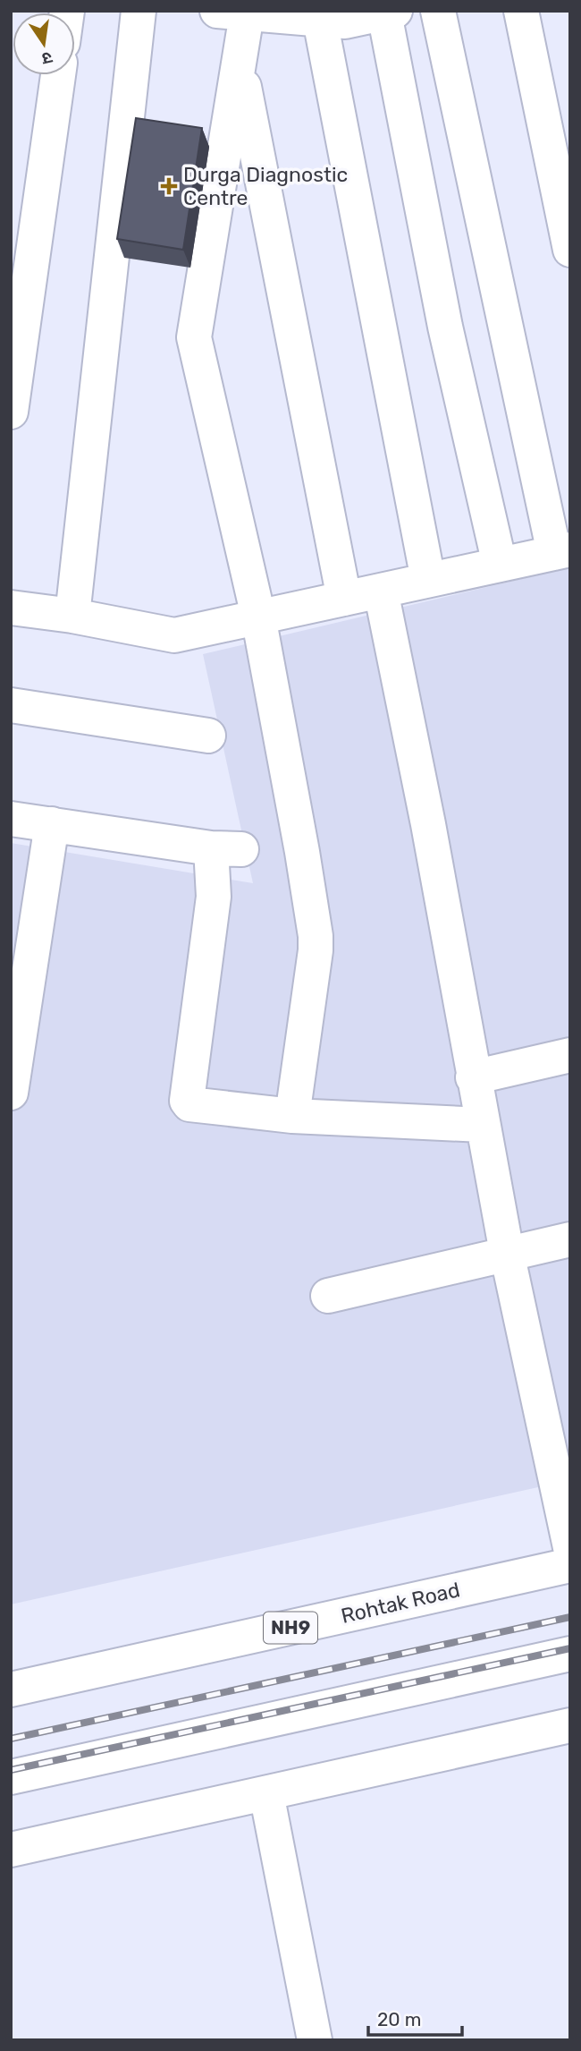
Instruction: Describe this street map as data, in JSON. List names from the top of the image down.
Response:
{
  "streets": {
    "main road": ["Rohtak Road", "NH9"]
  },
  "places": {
    "health": ["Durga Diagnostic Centre"]
  },
  "scale_bar": "20 m",
  "north": "bottom"
}
